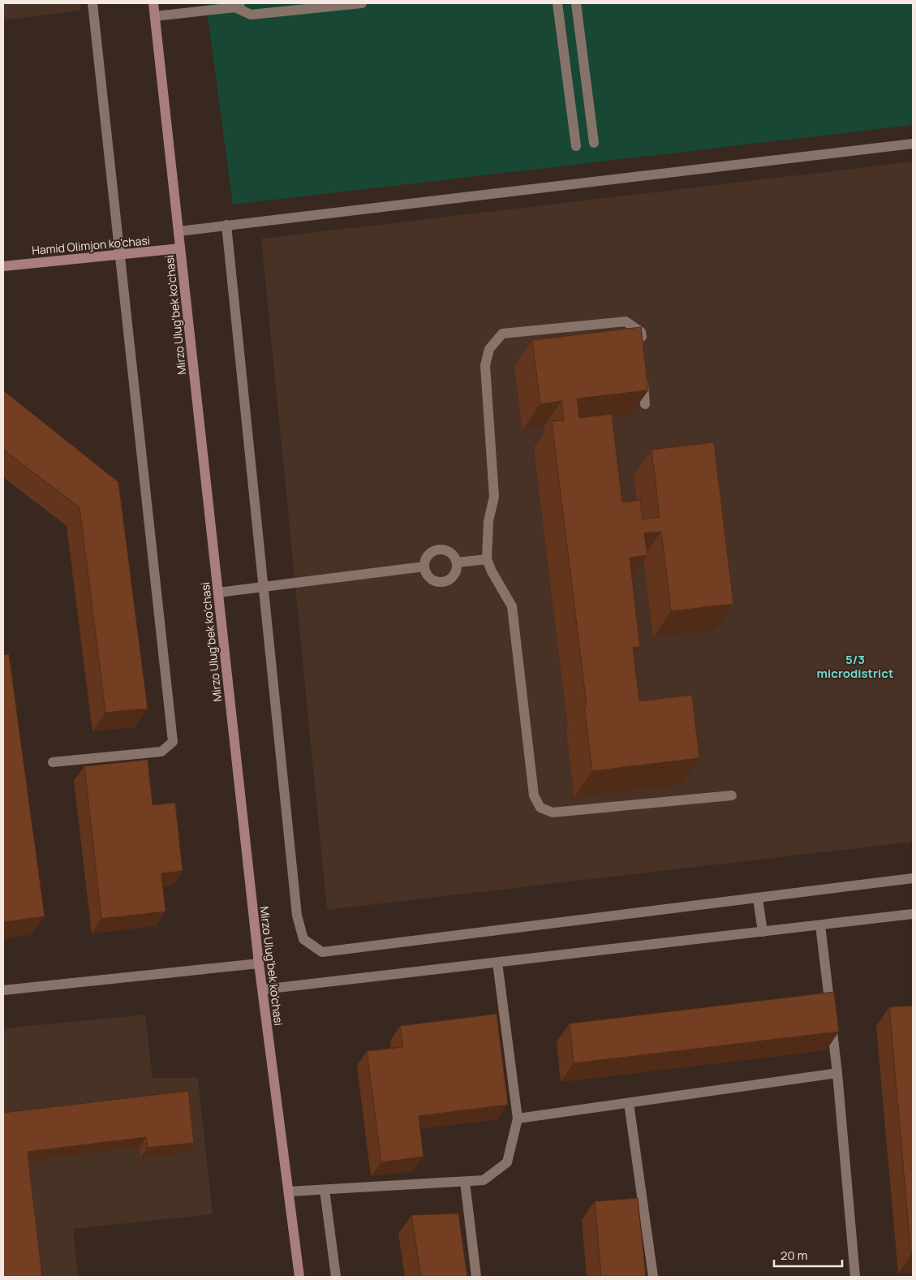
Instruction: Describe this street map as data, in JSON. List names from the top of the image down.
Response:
{
  "streets": {
    "main road": ["Hamid Olimjon ko'chasi", "Mirzo Ulug'bek ko'chasi"]
  },
  "crossings": [
    ["Hamid Olimjon ko'chasi", "Mirzo Ulug'bek ko'chasi"]
  ],
  "districts": ["5/3 microdistrict"],
  "scale_bar": "20 m"
}
